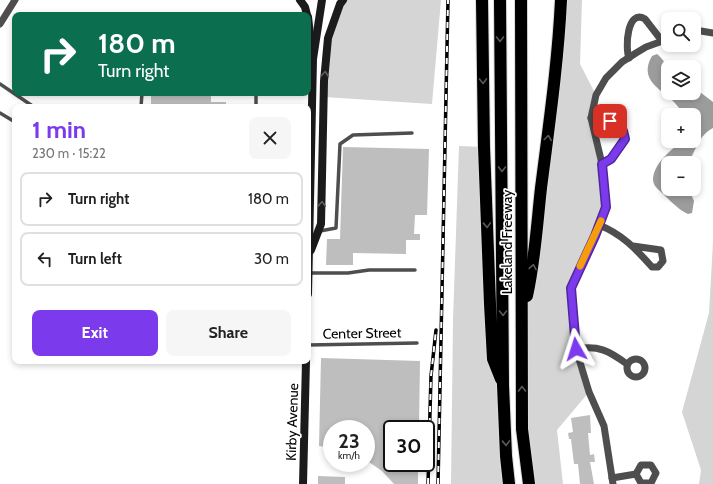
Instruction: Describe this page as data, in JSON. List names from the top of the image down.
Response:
{
  "streets": {
    "highway": ["Lakeland Freeway"],
    "street": ["Kirby Avenue"],
    "lane": ["Center Street"]
  },
  "page": {
    "map_buttons": ["+", "−"],
    "turn": ["180 m", "Turn right"],
    "heading": ["1 min", "230 m · 15:22"],
    "list": [
      {
        "name": "Turn right",
        "value": "180 m"
      },
      {
        "name": "Turn left",
        "value": "30 m"
      }
    ],
    "buttons": ["Exit", "Share"],
    "speed": "23 km/h",
    "limit": "30"
  }
}
